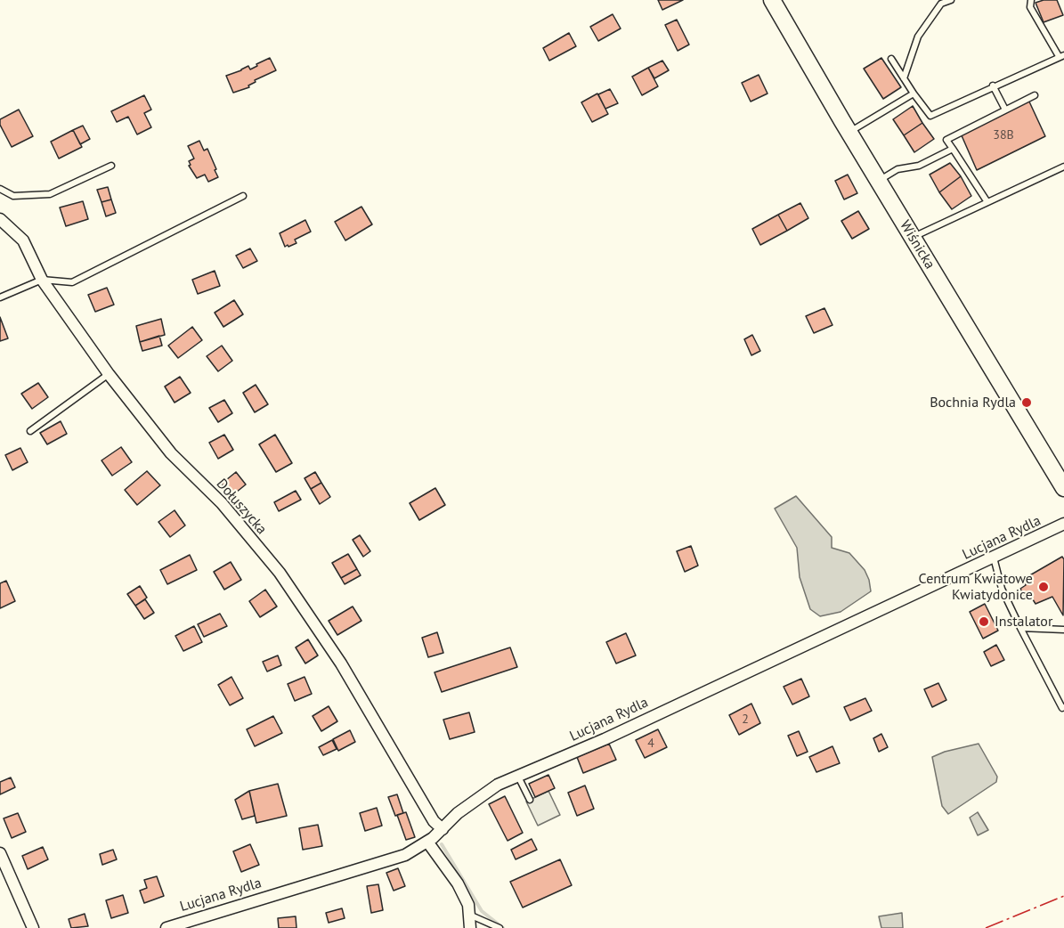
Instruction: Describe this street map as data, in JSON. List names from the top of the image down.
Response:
{
  "streets": {
    "main road": ["Wiśnicka"],
    "street": ["Dołuszycka", "Lucjana Rydla"]
  },
  "crossings": [
    ["Dołuszycka", "Lucjana Rydla"]
  ],
  "places": ["Bochnia Rydla", "Centrum Kwiatowe Kwiatydonice", "Instalator"],
  "house_numbers": ["38B", "2", "4"]
}
